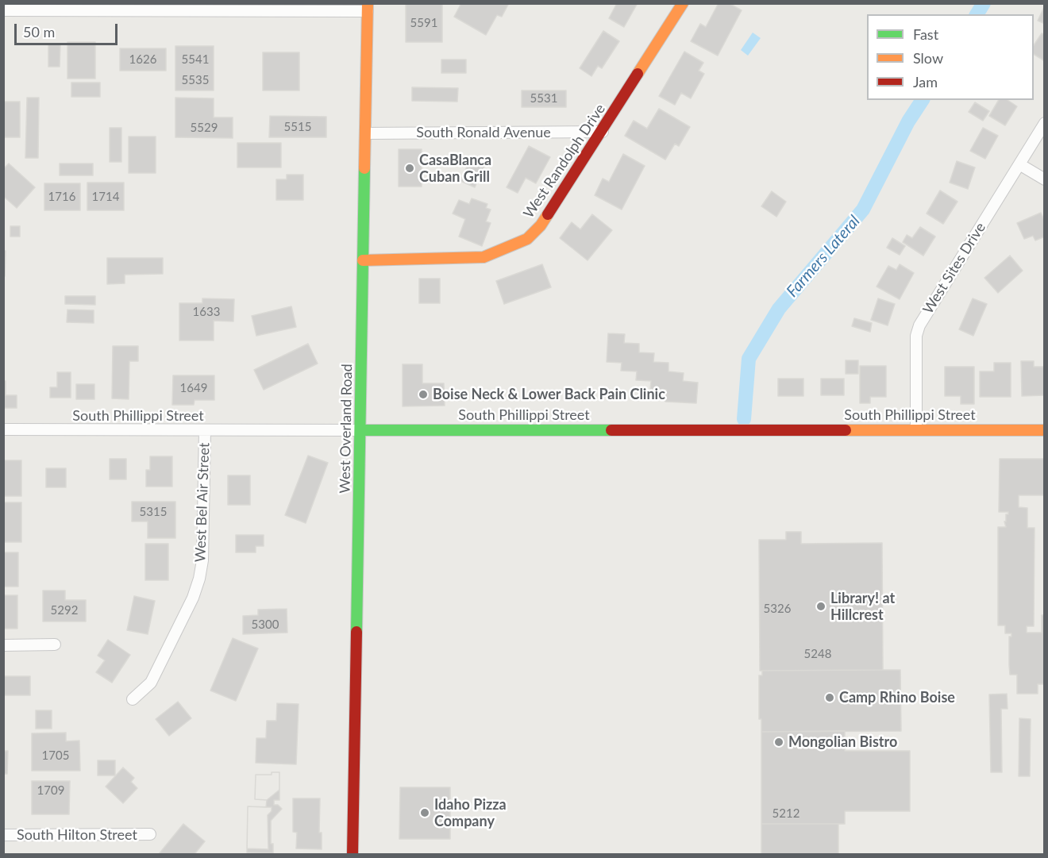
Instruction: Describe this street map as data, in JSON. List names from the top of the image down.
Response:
{
  "streets": {
    "street": [
      "South Ronald Avenue",
      "West Randolph Drive",
      "West Sites Drive",
      "South Phillippi Street",
      "West Overland Road",
      "West Bel Air Street",
      "South Hilton Street"
    ]
  },
  "crossings": [
    ["South Ronald Avenue", "West Randolph Drive"],
    ["South Ronald Avenue", "West Overland Road"],
    ["West Randolph Drive", "West Overland Road"],
    ["West Sites Drive", "South Phillippi Street"],
    ["South Phillippi Street", "West Overland Road"],
    ["South Phillippi Street", "West Bel Air Street"]
  ],
  "water": ["Farmers Lateral"],
  "places": [
    "CasaBlanca Cuban Grill",
    "Boise Neck & Lower Back Pain Clinic",
    "Library! at Hillcrest",
    "Camp Rhino Boise",
    "Mongolian Bistro",
    "Idaho Pizza Company"
  ],
  "house_numbers": [
    "5591",
    "1626",
    "5541",
    "5535",
    "5531",
    "5515",
    "5529",
    "1716",
    "1714",
    "1633",
    "1649",
    "5315",
    "5326",
    "5292",
    "5300",
    "5248",
    "1705",
    "1709",
    "5212"
  ],
  "legend": ["Fast", "Slow", "Jam"],
  "scale_bar": "50 m"
}
